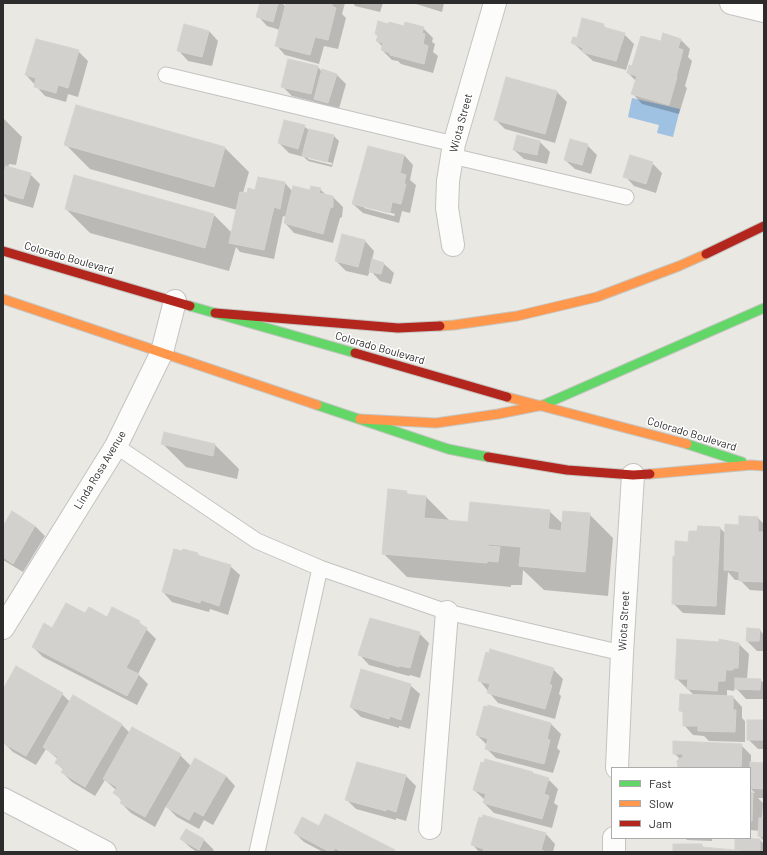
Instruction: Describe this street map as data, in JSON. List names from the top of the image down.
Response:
{
  "streets": {
    "main road": ["Colorado Boulevard"],
    "street": ["Wiota Street", "Linda Rosa Avenue"]
  },
  "crossings": [
    ["Wiota Street", "Colorado Boulevard"],
    ["Colorado Boulevard", "Linda Rosa Avenue"]
  ],
  "legend": ["Fast", "Slow", "Jam"]
}
